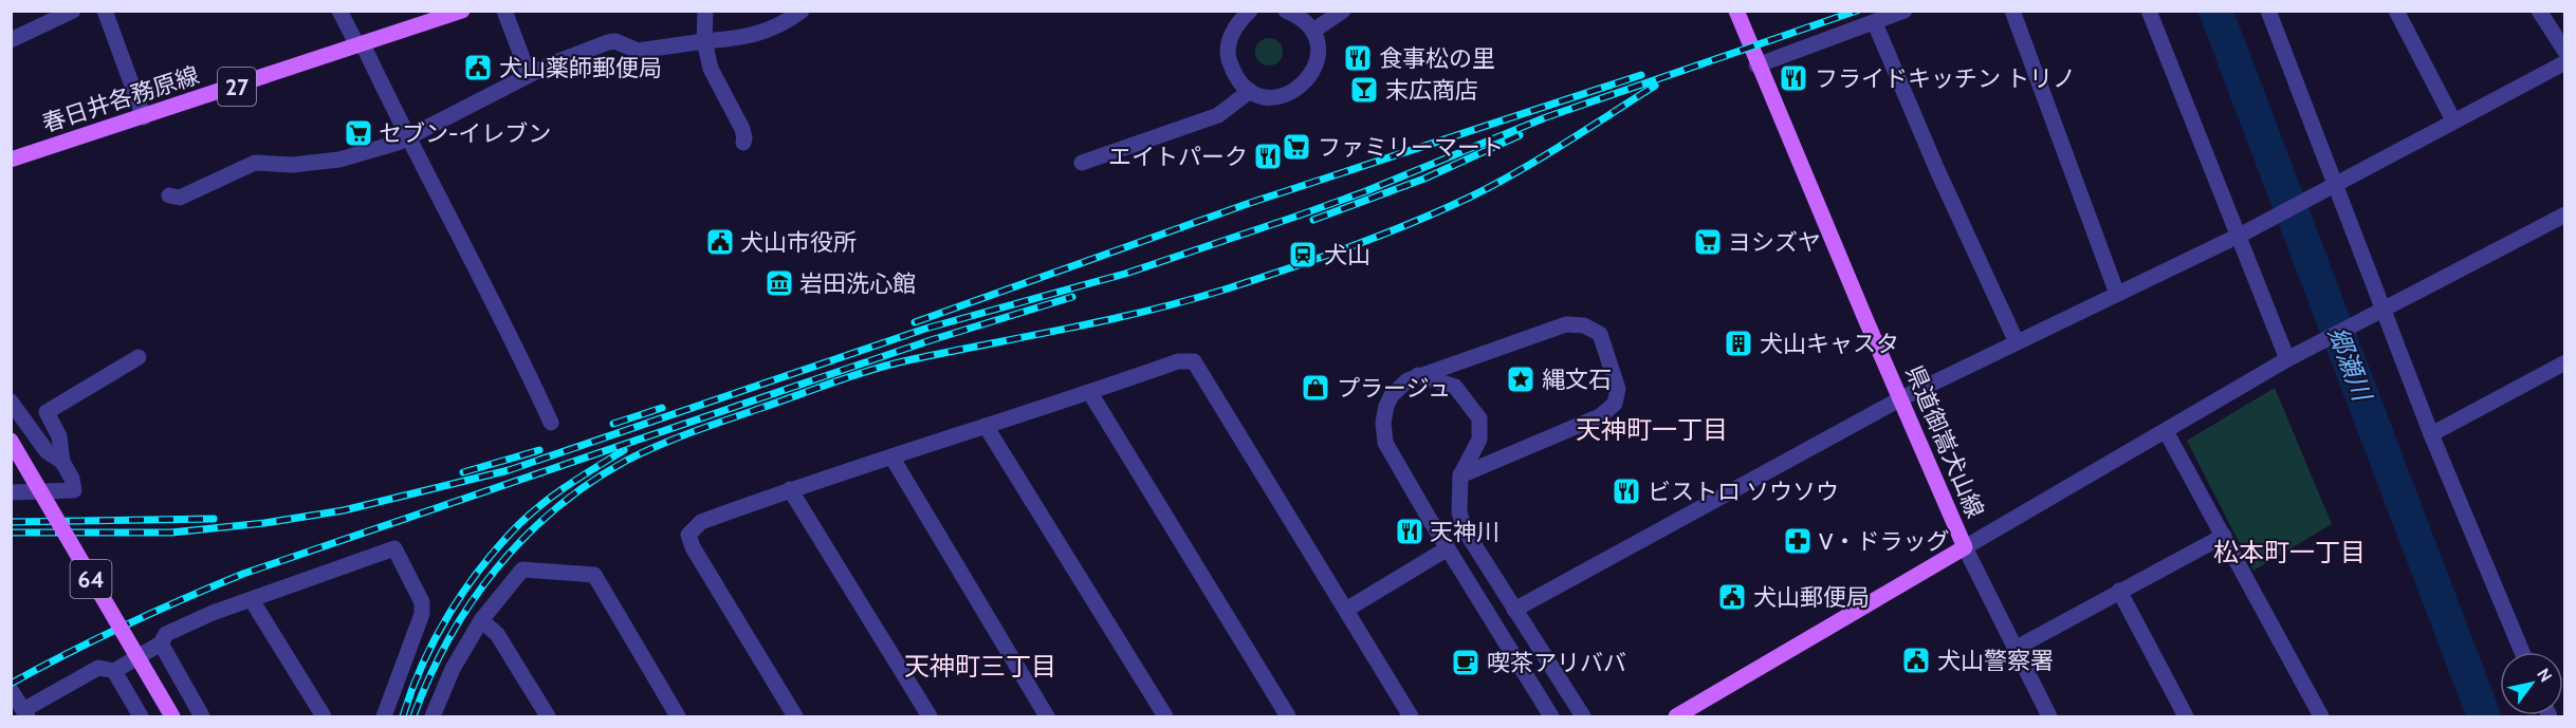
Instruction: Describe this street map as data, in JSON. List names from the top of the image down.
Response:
{
  "streets": {
    "main road": [
      "27",
      "春日井各務原線",
      "県道御嵩犬山線",
      "64"
    ]
  },
  "districts": ["天神町一丁目", "松本町一丁目", "天神町三丁目"],
  "water": ["郷瀬川"],
  "places": {
    "restaurant": [
      "食事松の里",
      "フライドキッチン トリノ",
      "エイトパーク",
      "ビストロ ソウソウ",
      "天神川"
    ],
    "public building": [
      "犬山薬師郵便局",
      "犬山市役所",
      "犬山郵便局",
      "犬山警察署"
    ],
    "bar": ["末広商店"],
    "supermarket": ["セブン-イレブン", "ファミリーマート", "ヨシズヤ"],
    "station": ["犬山"],
    "museum": ["岩田洗心館"],
    "building": ["犬山キャスタ"],
    "place": ["縄文石"],
    "shop": ["プラージュ"],
    "pharmacy": ["V・ドラッグ"],
    "cafe": ["喫茶アリババ"]
  },
  "north": "top right"
}
